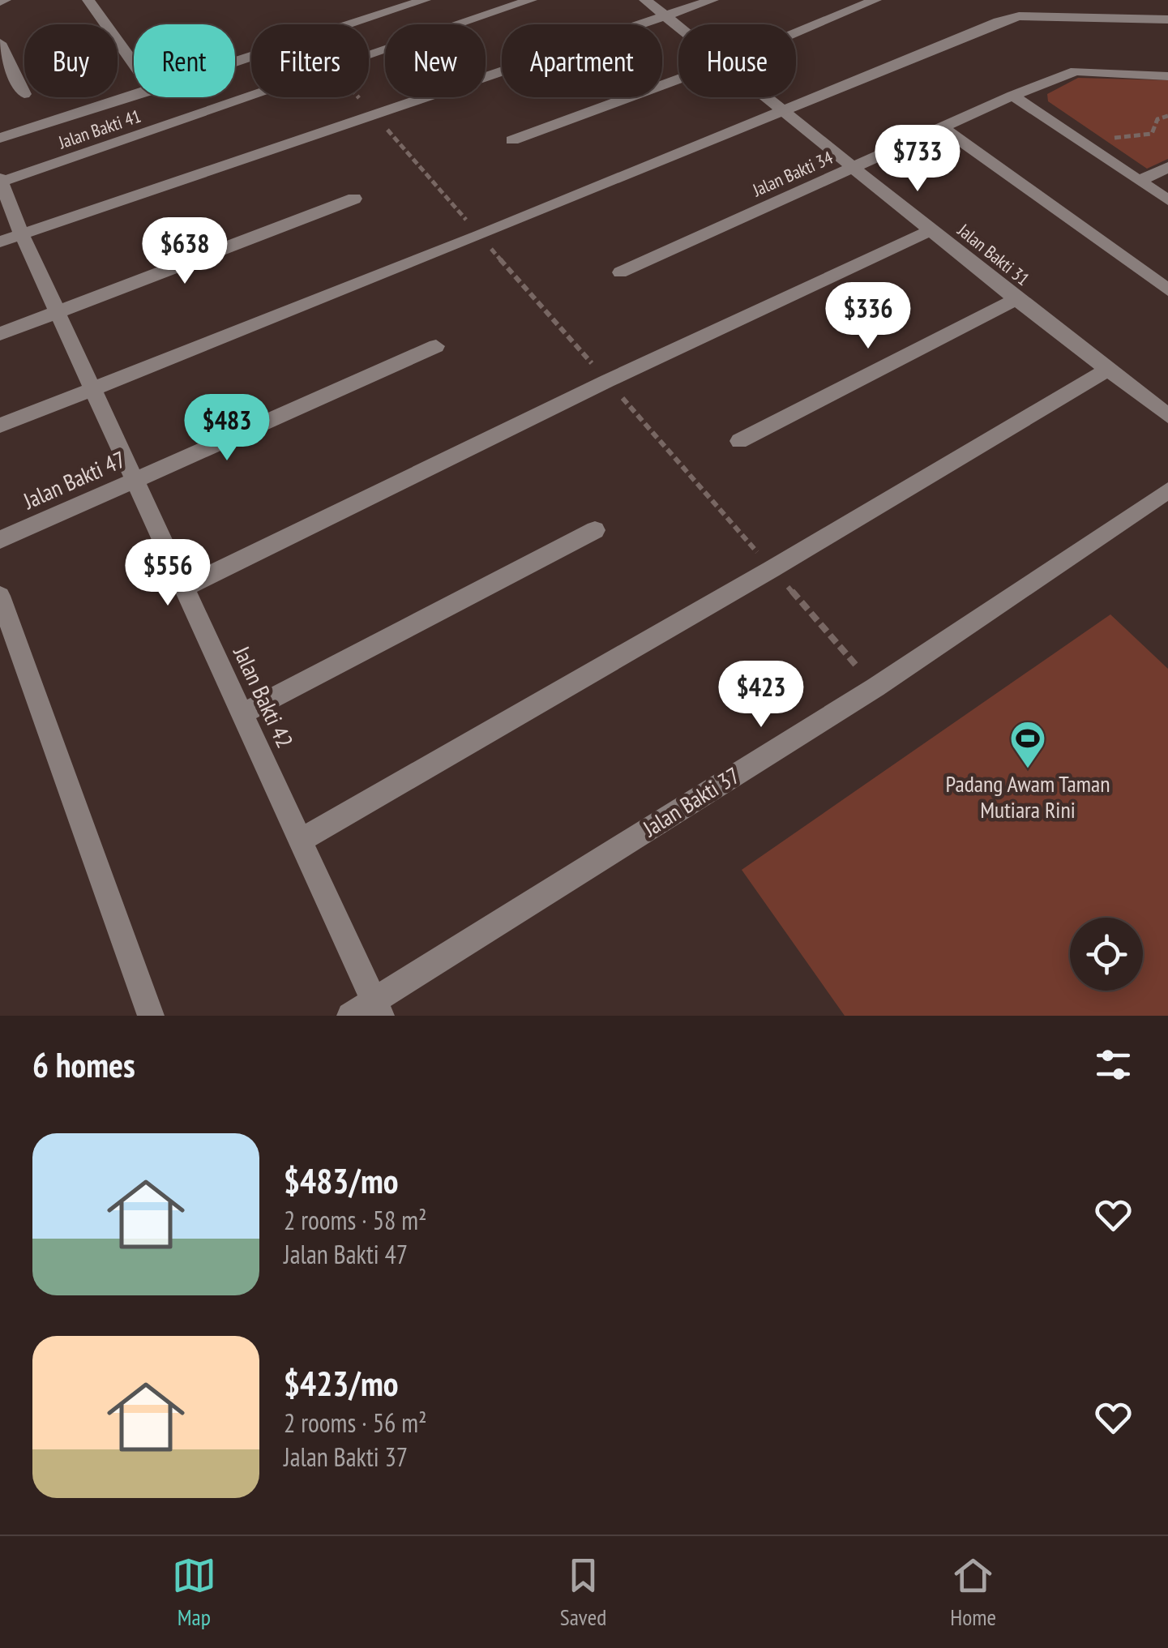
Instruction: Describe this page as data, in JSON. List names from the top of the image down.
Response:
{
  "streets": {
    "street": [
      "Jalan Bakti 41",
      "Jalan Bakti 34",
      "Jalan Bakti 31",
      "Jalan Bakti 47",
      "Jalan Bakti 42",
      "Jalan Bakti 37"
    ]
  },
  "crossings": [
    ["Jalan Bakti 41", "Jalan Bakti 42"],
    ["Jalan Bakti 34", "Jalan Bakti 31"],
    ["Jalan Bakti 47", "Jalan Bakti 42"],
    ["Jalan Bakti 42", "Jalan Bakti 37"]
  ],
  "places": {
    "sports": ["Padang Awam Taman Mutiara Rini"]
  },
  "page": {
    "chip": [
      "Buy",
      "Rent",
      "Filters",
      "New",
      "Apartment",
      "House"
    ],
    "price": [
      "$733",
      "$638",
      "$336",
      "$483",
      "$556",
      "$423"
    ],
    "heading": "6 homes",
    "list": [
      {
        "name": "$483/mo",
        "note": "2 rooms · 58 m² · Jalan Bakti 47"
      },
      {
        "name": "$423/mo",
        "note": "2 rooms · 56 m² · Jalan Bakti 37"
      }
    ],
    "tabs": ["Map", "Saved", "Home"]
  }
}
